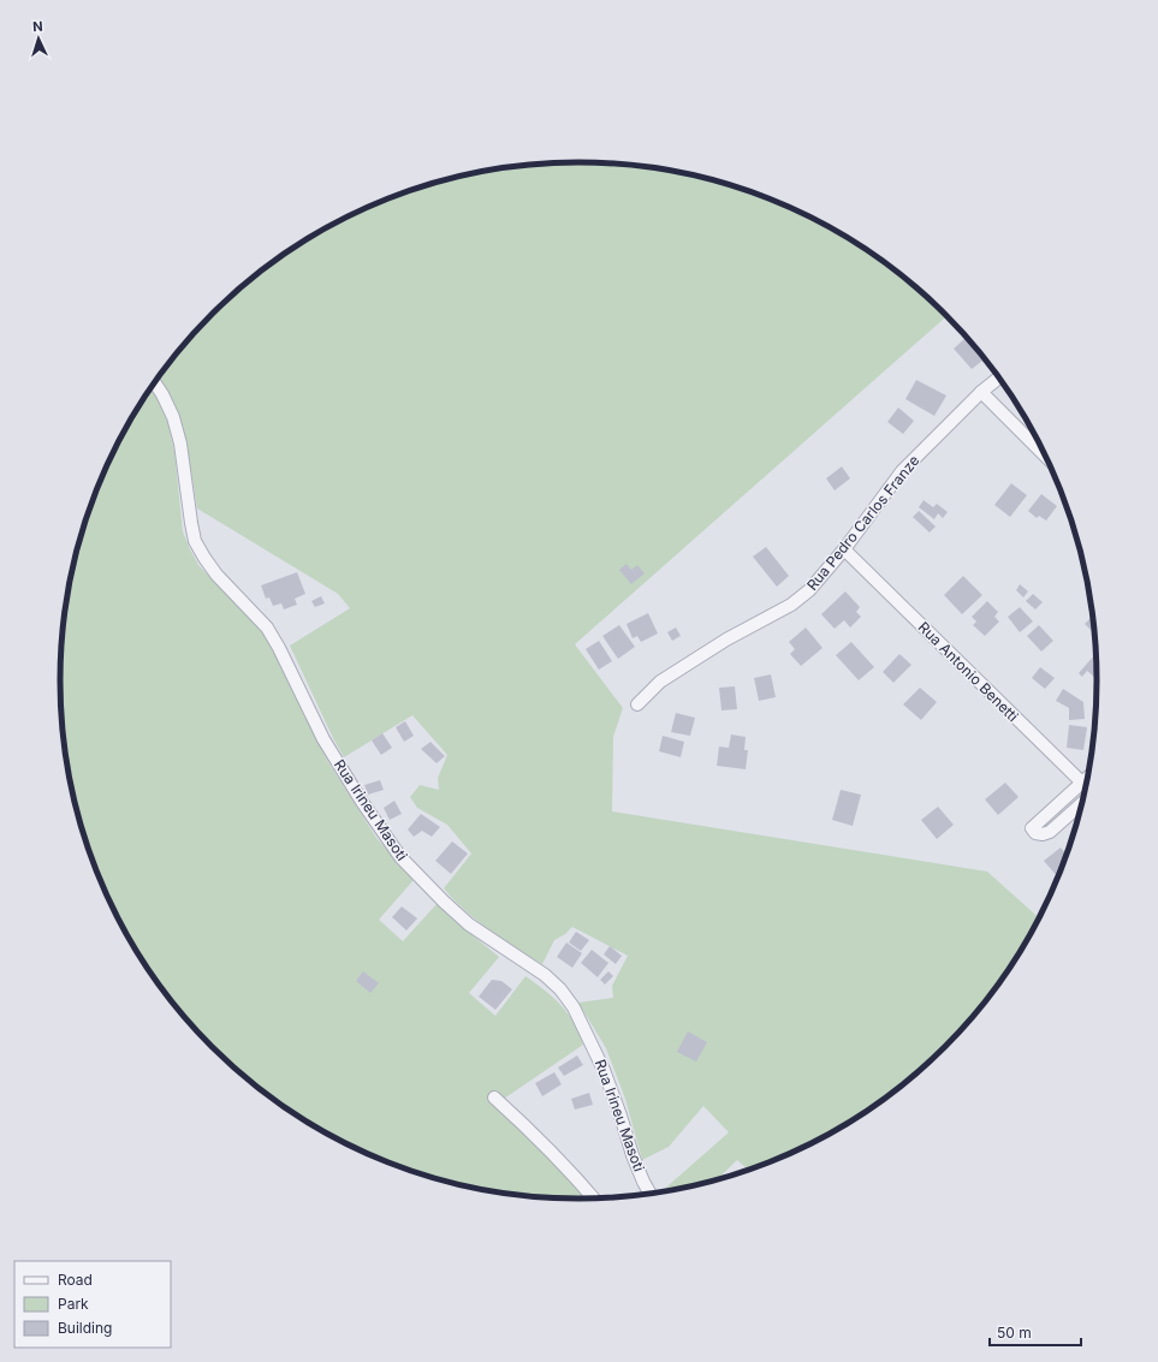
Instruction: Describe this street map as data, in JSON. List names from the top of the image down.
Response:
{
  "streets": {
    "street": ["Rua Pedro Carlos Franze", "Rua Antonio Benetti", "Rua Irineu Masoti"]
  },
  "crossings": [
    ["Rua Pedro Carlos Franze", "Rua Antonio Benetti"]
  ],
  "legend": ["Road", "Park", "Building"],
  "scale_bar": "50 m",
  "north": "top"
}
